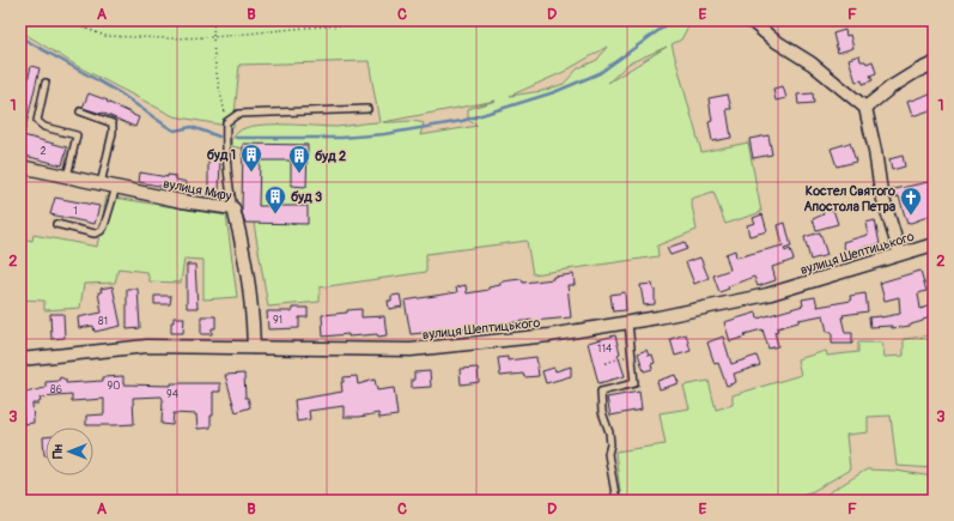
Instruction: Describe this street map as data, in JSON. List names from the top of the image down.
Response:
{
  "streets": {
    "street": ["вулиця Миру", "вулиця Шептицького"]
  },
  "crossings": [
    ["вулиця Миру", "вулиця Шептицького"]
  ],
  "places": {
    "building": ["буд 1", "буд 2", "буд 3"],
    "church": ["Костел Святого Апостола Петра"]
  },
  "house_numbers": [
    "2",
    "1",
    "91",
    "81",
    "114",
    "90",
    "86",
    "94"
  ],
  "north": "left",
  "grid": {
    "columns": [
      "A",
      "B",
      "C",
      "D",
      "E",
      "F"
    ],
    "rows": ["1", "2", "3"]
  }
}
